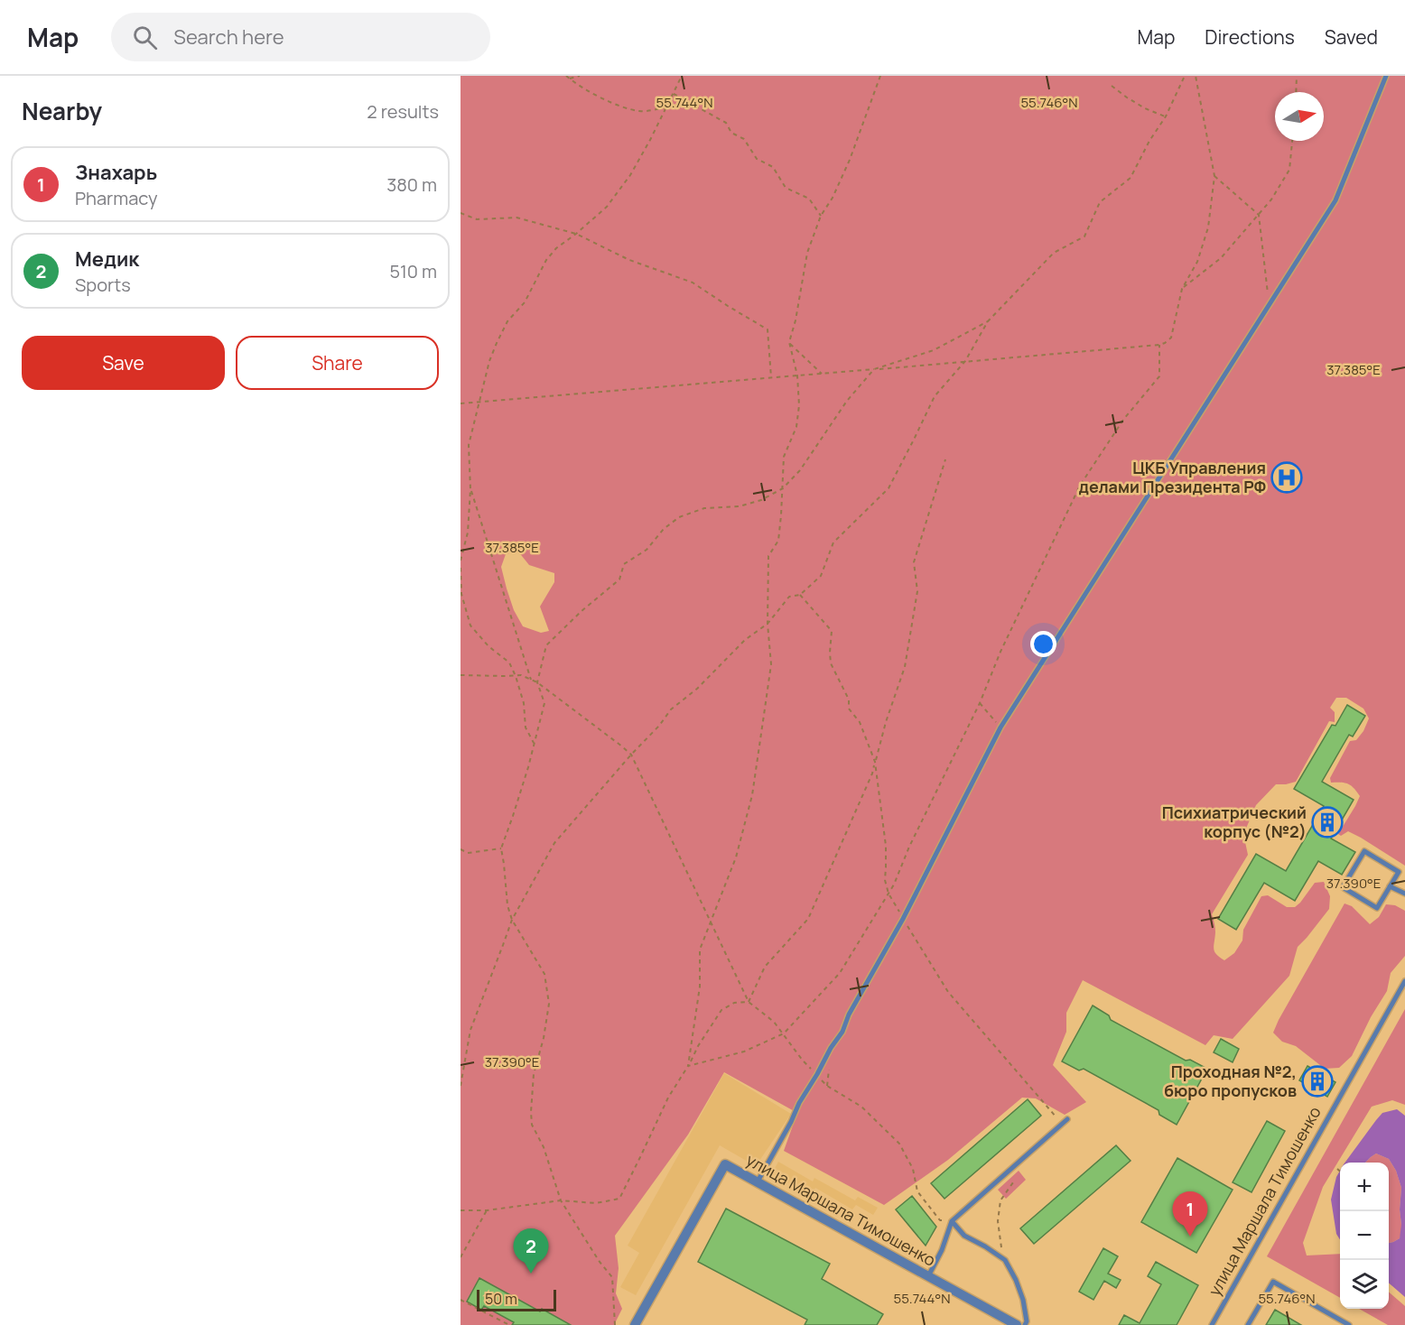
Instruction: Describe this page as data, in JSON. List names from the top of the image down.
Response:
{
  "streets": {
    "street": ["улица Маршала Тимошенко"]
  },
  "places": {
    "hospital": ["ЦКБ Управления делами Президента РФ"],
    "building": ["Психиатрический корпус (№2)", "Проходная №2, бюро пропусков"]
  },
  "scale_bar": "50 m",
  "north": "right",
  "page": {
    "header": "Map",
    "search": "Search here",
    "nav": ["Map", "Directions", "Saved"],
    "heading": ["Nearby", "2 results"],
    "list": [
      {
        "mark": "1",
        "name": "Знахарь",
        "note": "Pharmacy",
        "value": "380 m"
      },
      {
        "mark": "2",
        "name": "Медик",
        "note": "Sports",
        "value": "510 m"
      }
    ],
    "buttons": ["Save", "Share"],
    "map_buttons": ["+", "−"],
    "pins": ["1", "2"],
    "scale": "50 m"
  },
  "coordinates": [
    "55.744°N",
    "55.746°N",
    "37.385°E",
    "37.390°E"
  ]
}
